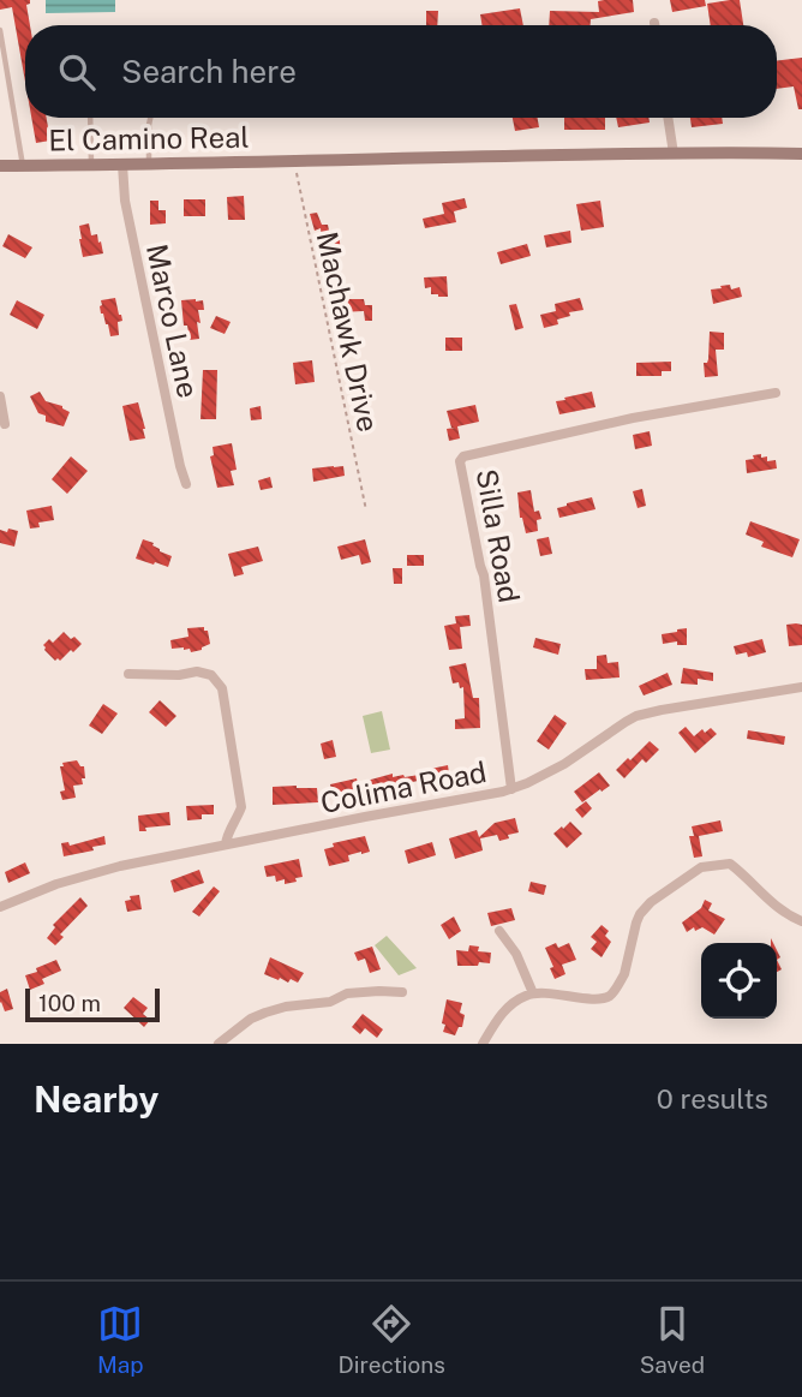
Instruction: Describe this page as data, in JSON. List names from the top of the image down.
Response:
{
  "streets": {
    "main road": ["El Camino Real"],
    "street": ["Marco Lane", "Silla Road", "Colima Road"],
    "path": ["Machawk Drive"]
  },
  "crossings": [
    ["El Camino Real", "Marco Lane"],
    ["El Camino Real", "Machawk Drive"],
    ["Silla Road", "Colima Road"]
  ],
  "scale_bar": "100 m",
  "page": {
    "search": "Search here",
    "scale": "100 m",
    "heading": ["Nearby", "0 results"],
    "nav": ["Map", "Directions", "Saved"]
  }
}
